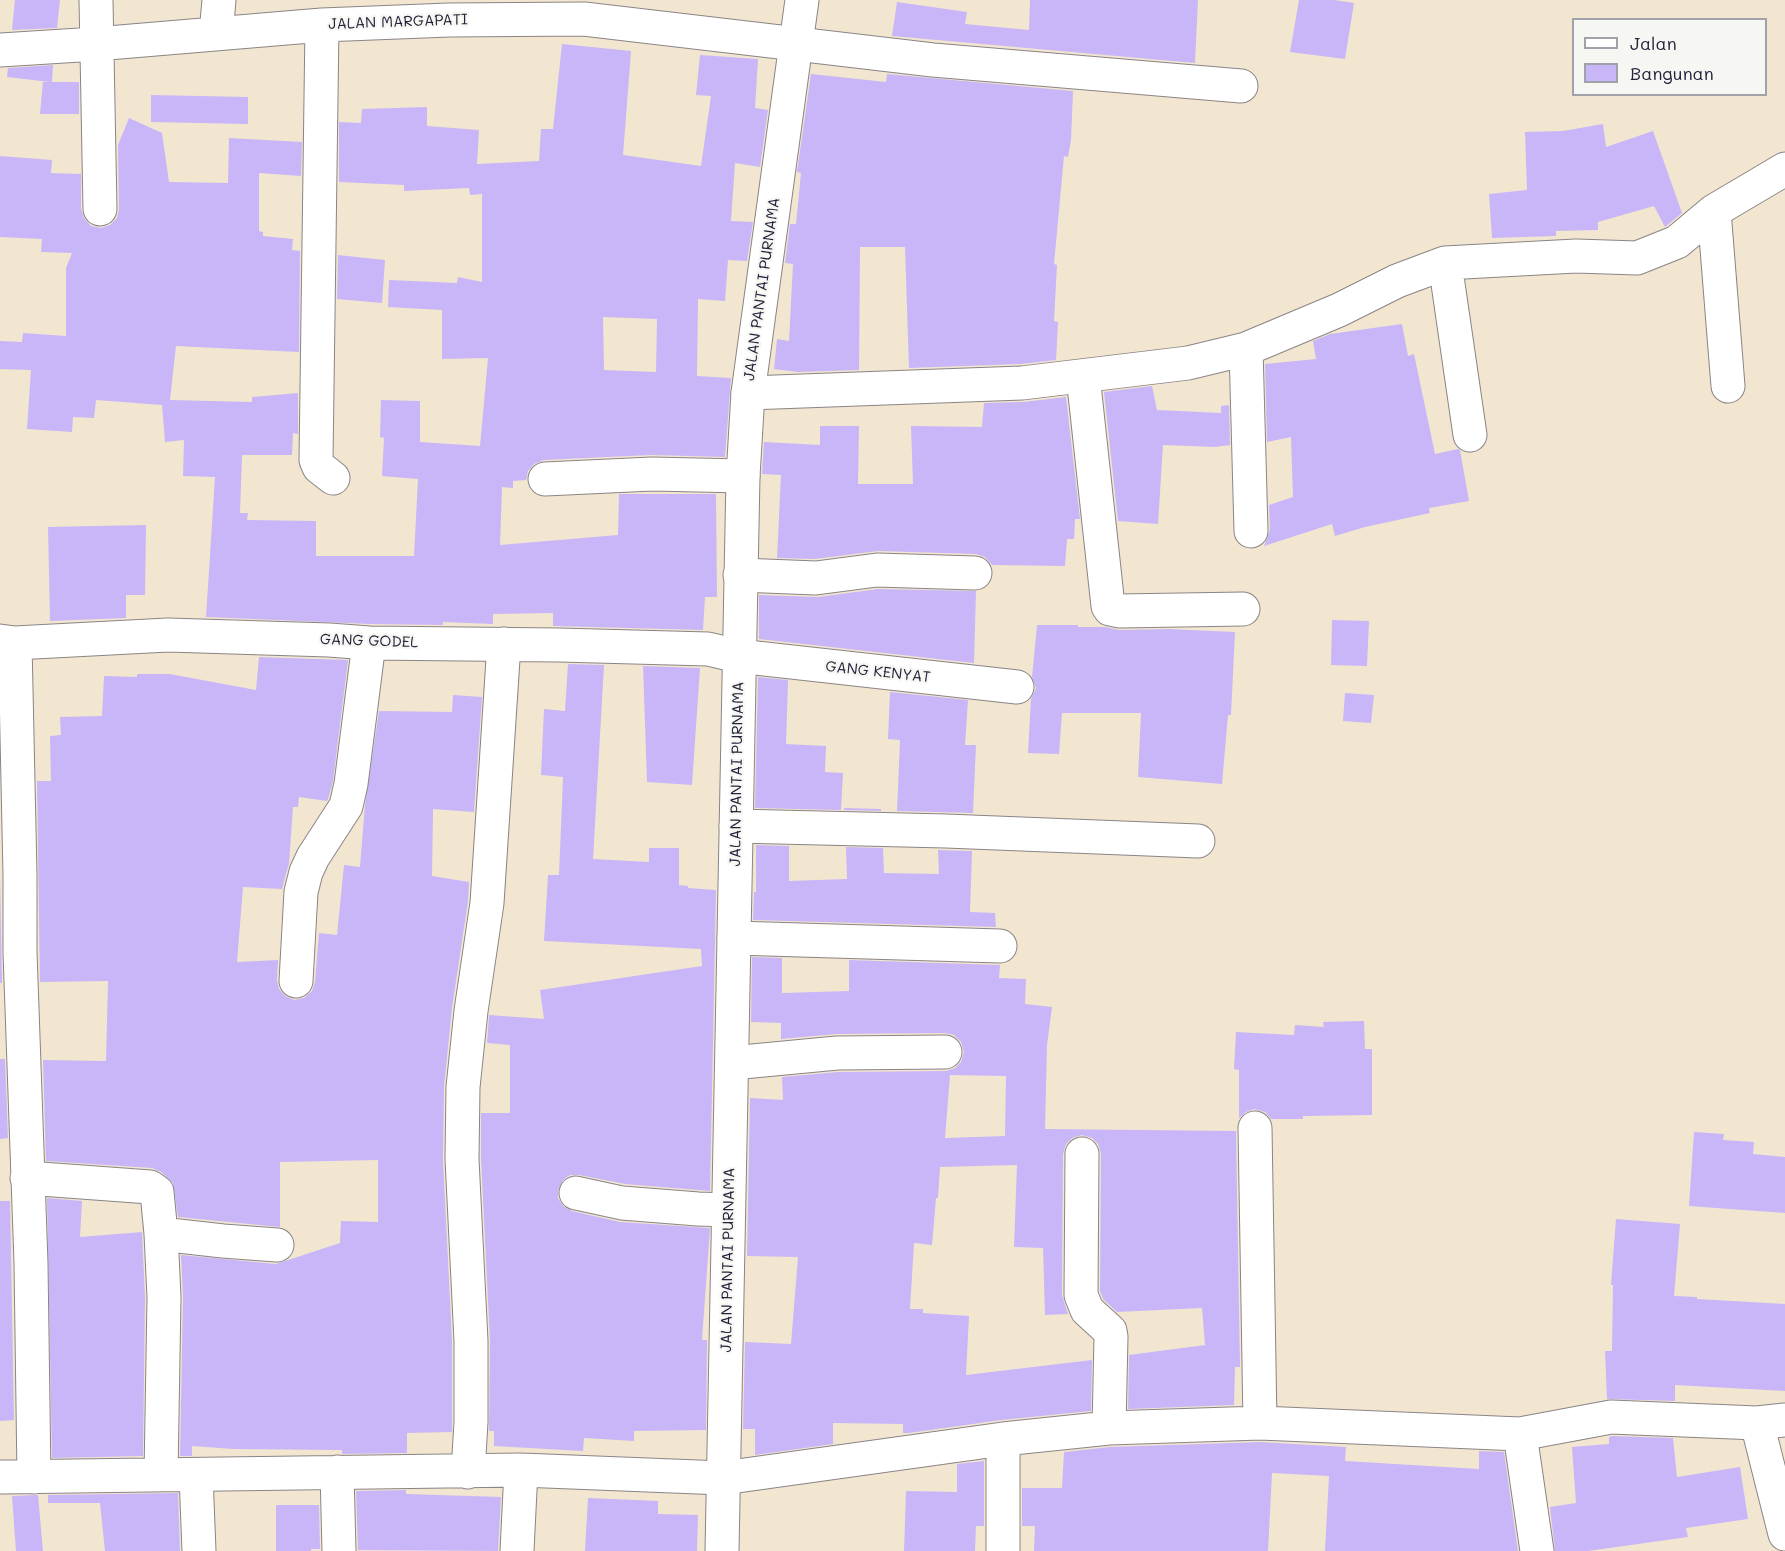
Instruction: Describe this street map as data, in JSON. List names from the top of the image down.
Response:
{
  "streets": {
    "street": [
      "JALAN MARGAPATI",
      "JALAN PANTAI PURNAMA",
      "GANG GODEL",
      "GANG KENYAT"
    ]
  },
  "crossings": [
    ["JALAN MARGAPATI", "JALAN PANTAI PURNAMA"],
    ["JALAN PANTAI PURNAMA", "GANG GODEL"],
    ["JALAN PANTAI PURNAMA", "GANG KENYAT"],
    ["GANG GODEL", "GANG KENYAT"]
  ],
  "legend": ["Jalan", "Bangunan"]
}
